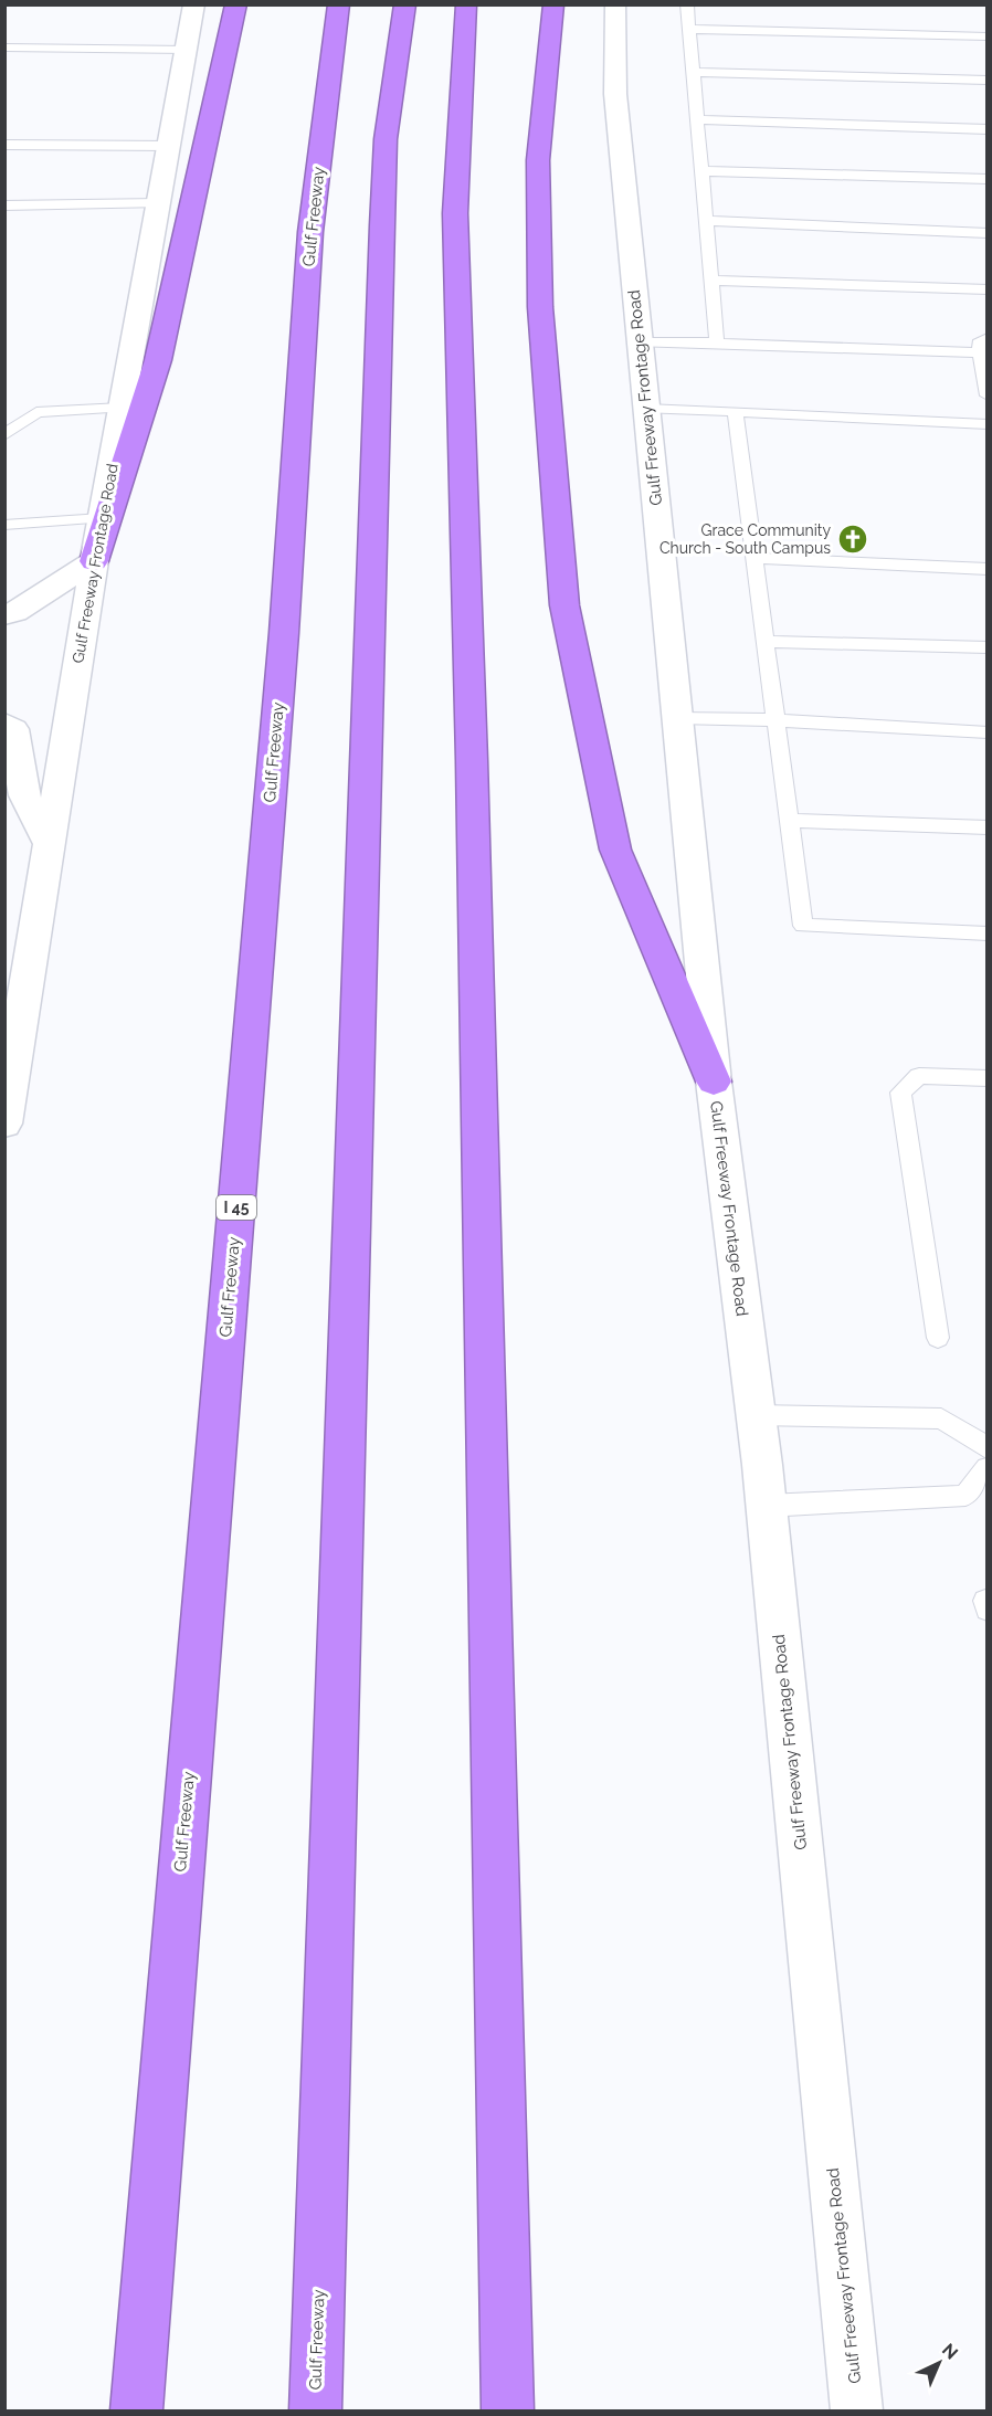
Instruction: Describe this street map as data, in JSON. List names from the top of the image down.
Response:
{
  "streets": {
    "highway": ["Gulf Freeway", "I 45"],
    "main road": ["Gulf Freeway Frontage Road"]
  },
  "places": {
    "church": ["Grace Community Church - South Campus"]
  },
  "north": "top right"
}
